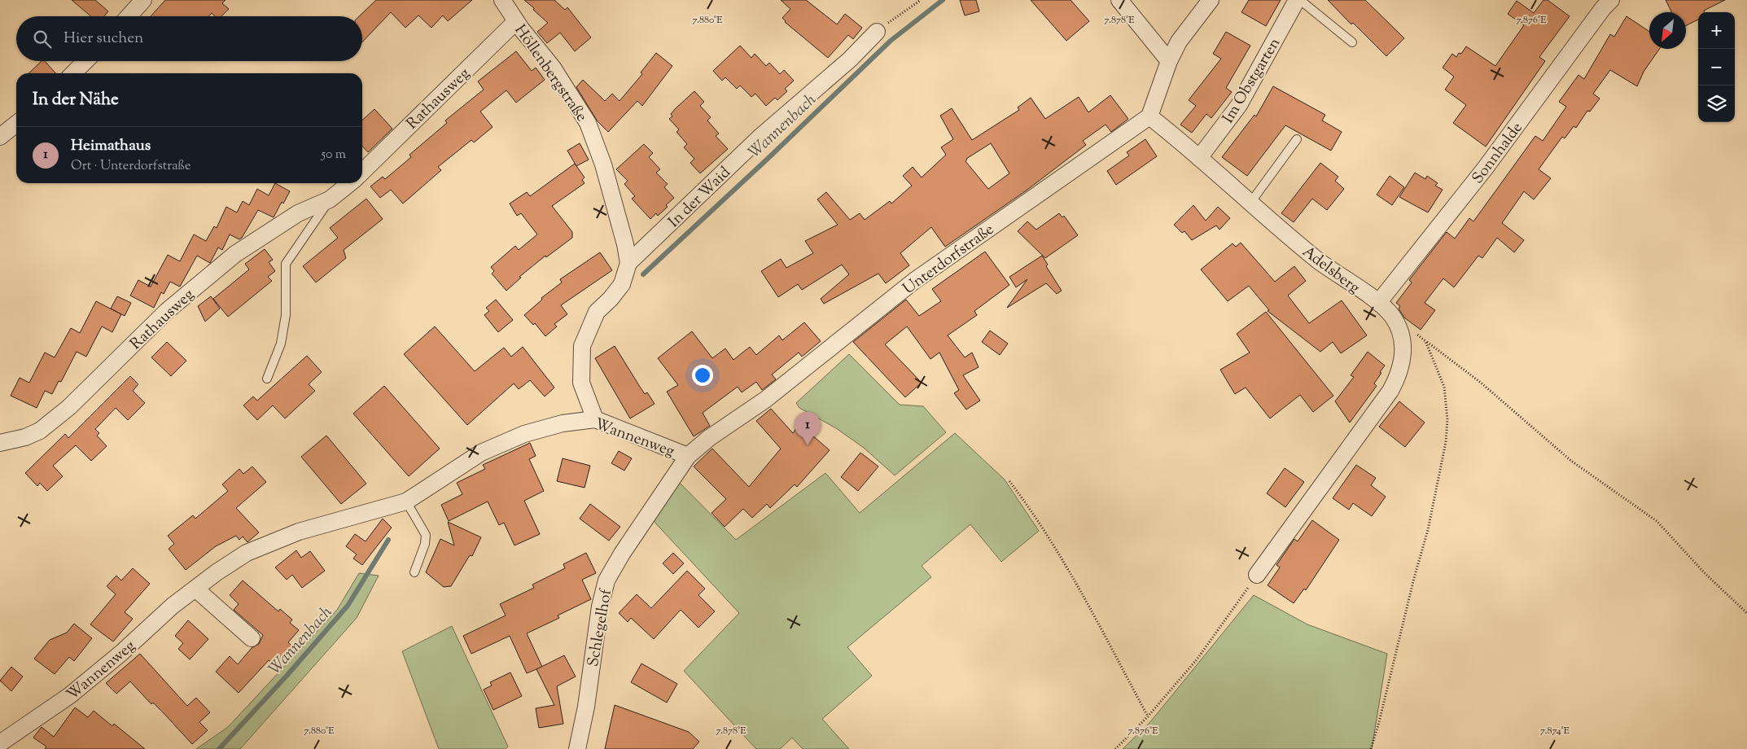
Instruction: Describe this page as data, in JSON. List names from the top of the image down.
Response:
{
  "streets": {
    "street": [
      "Höllenbergstraße",
      "Im Obstgarten",
      "Rathausweg",
      "Sonnhalde",
      "In der Waid",
      "Unterdorfstraße",
      "Adelsberg",
      "Wannenweg",
      "Schlegelhof"
    ]
  },
  "crossings": [
    ["Höllenbergstraße", "Rathausweg"],
    ["Höllenbergstraße", "In der Waid"],
    ["Höllenbergstraße", "Wannenweg"],
    ["Im Obstgarten", "Adelsberg"],
    ["Sonnhalde", "Adelsberg"],
    ["Unterdorfstraße", "Adelsberg"],
    ["Unterdorfstraße", "Wannenweg"],
    ["Unterdorfstraße", "Schlegelhof"],
    ["Wannenweg", "Schlegelhof"]
  ],
  "water": ["Wannenbach"],
  "north": "bottom left",
  "page": {
    "map_buttons": ["+", "−"],
    "search": "Hier suchen",
    "heading": "In der Nähe",
    "list": [
      {
        "mark": "1",
        "name": "Heimathaus",
        "note": "Ort · Unterdorfstraße",
        "value": "50 m"
      }
    ],
    "pins": "1"
  },
  "coordinates": [
    "7.880°E",
    "7.878°E",
    "7.876°E",
    "7.874°E"
  ]
}
